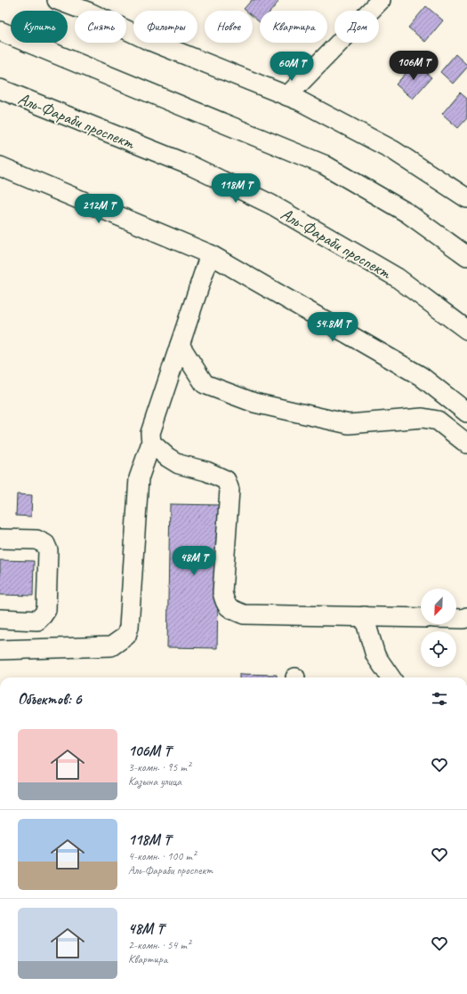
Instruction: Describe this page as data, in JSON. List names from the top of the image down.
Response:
{
  "streets": {
    "street": ["Аль-Фараби проспект"]
  },
  "north": "bottom left",
  "page": {
    "chip": [
      "Купить",
      "Снять",
      "Фильтры",
      "Новое",
      "Квартира",
      "Дом"
    ],
    "price": [
      "106M ₸",
      "60M ₸",
      "118M ₸",
      "212M ₸",
      "54.8M ₸",
      "48M ₸"
    ],
    "heading": "Объектов: 6",
    "list": [
      {
        "name": "106M ₸",
        "note": "3-комн. · 95 m² · Казына улица"
      },
      {
        "name": "118M ₸",
        "note": "4-комн. · 100 m² · Аль-Фараби проспект"
      },
      {
        "name": "48M ₸",
        "note": "2-комн. · 54 m² · Квартира"
      }
    ]
  }
}
